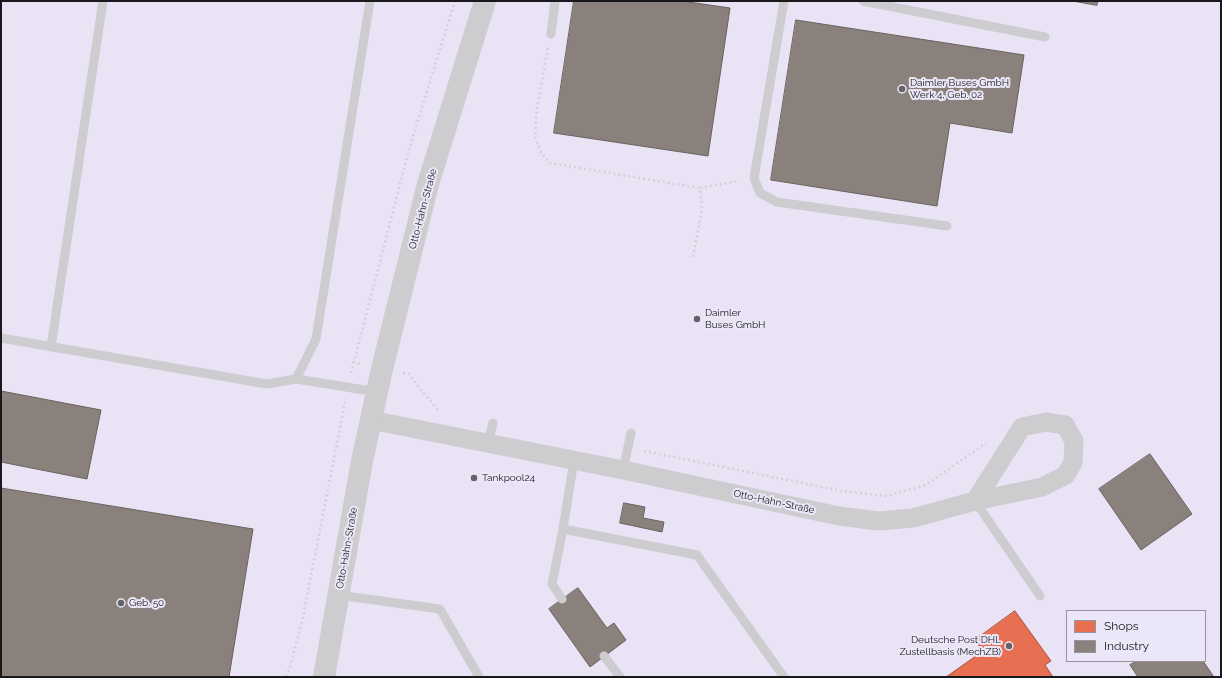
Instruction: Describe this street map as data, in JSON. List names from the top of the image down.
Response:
{
  "streets": {
    "street": ["Otto-Hahn-Straße"]
  },
  "places": [
    "Daimler Buses GmbH Werk 4, Geb. 02",
    "Daimler Buses GmbH",
    "Tankpool24",
    "Geb. 50",
    "Deutsche Post DHL Zustellbasis (MechZB)"
  ],
  "legend": ["Shops", "Industry"]
}
